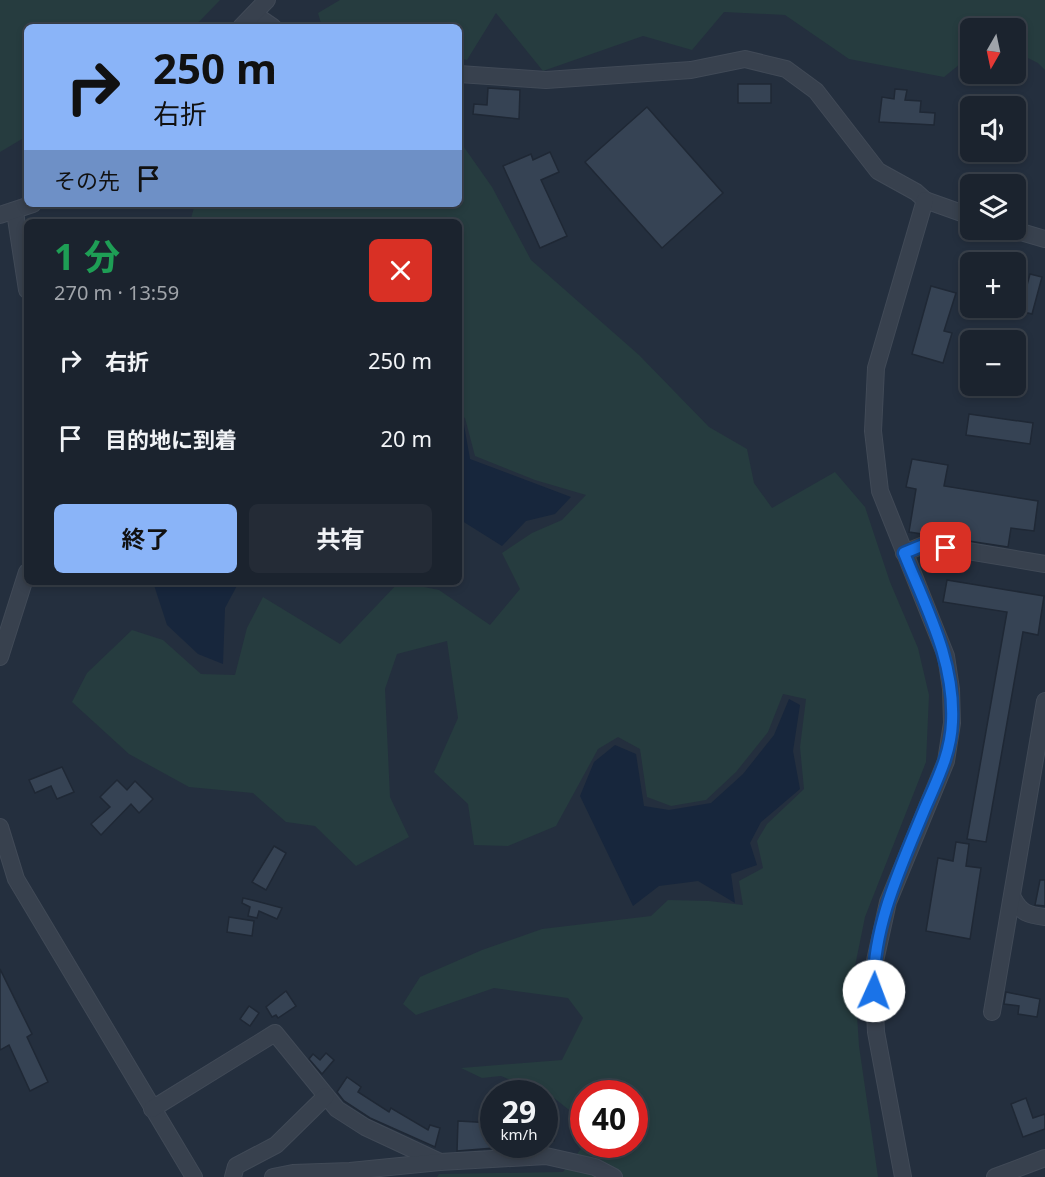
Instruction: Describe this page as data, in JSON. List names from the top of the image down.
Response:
{
  "north": "bottom",
  "page": {
    "map_buttons": ["+", "−"],
    "turn": ["250 m", "右折"],
    "then": "その先",
    "heading": ["1 分", "270 m · 13:59"],
    "list": [
      {
        "name": "右折",
        "value": "250 m"
      },
      {
        "name": "目的地に到着",
        "value": "20 m"
      }
    ],
    "buttons": ["終了", "共有"],
    "speed": "29 km/h",
    "limit": "40"
  }
}
